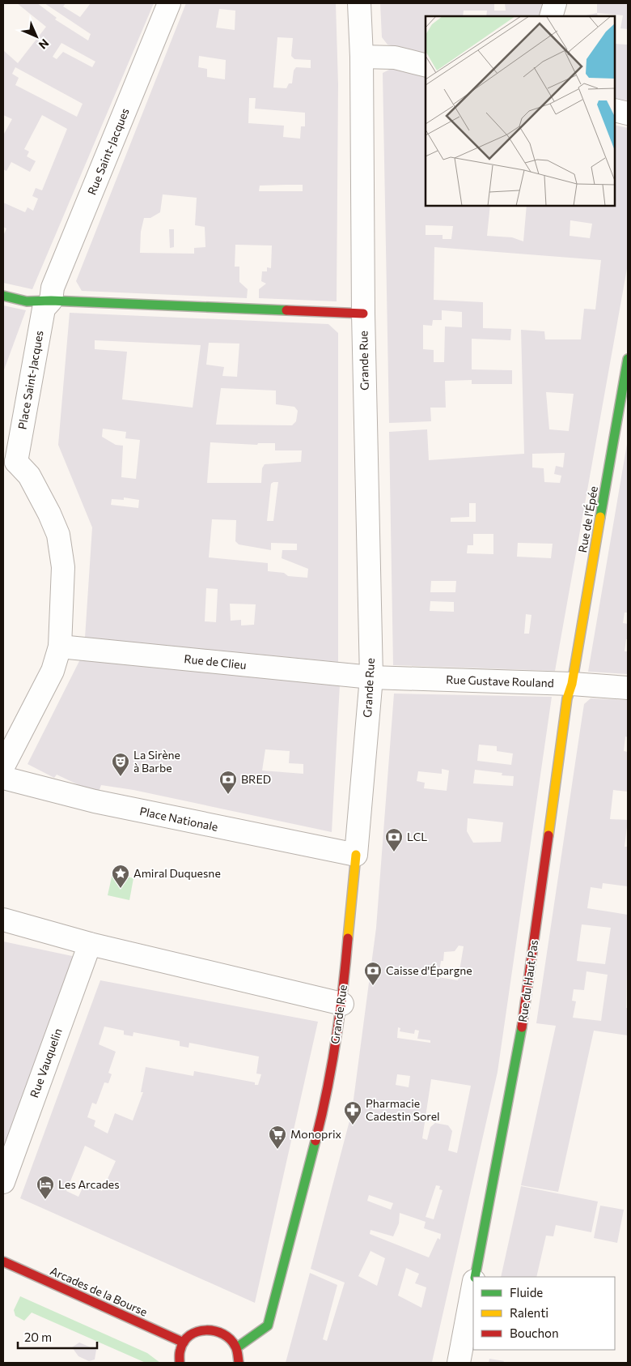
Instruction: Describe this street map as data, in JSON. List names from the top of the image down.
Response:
{
  "streets": {
    "street": [
      "Rue Saint-Jacques",
      "Grande Rue",
      "Place Saint-Jacques",
      "Rue de l'Épée",
      "Rue de Clieu",
      "Rue Gustave Rouland",
      "Place Nationale",
      "Rue du Haut Pas",
      "Rue Vauquelin",
      "Arcades de la Bourse"
    ]
  },
  "crossings": [
    ["Rue Saint-Jacques", "Place Saint-Jacques"],
    ["Grande Rue", "Rue de Clieu"],
    ["Grande Rue", "Rue Gustave Rouland"],
    ["Grande Rue", "Place Nationale"],
    ["Rue de l'Épée", "Rue Gustave Rouland"],
    ["Rue de l'Épée", "Rue du Haut Pas"],
    ["Rue de Clieu", "Rue Gustave Rouland"],
    ["Rue Gustave Rouland", "Rue du Haut Pas"]
  ],
  "places": {
    "theatre": ["La Sirène à Barbe"],
    "bank": ["BRED", "LCL", "Caisse d'Épargne"],
    "place": ["Amiral Duquesne"],
    "pharmacy": ["Pharmacie Cadestin Sorel"],
    "supermarket": ["Monoprix"],
    "hotel": ["Les Arcades"]
  },
  "legend": ["Fluide", "Ralenti", "Bouchon"],
  "scale_bar": "20 m",
  "north": "bottom right"
}
